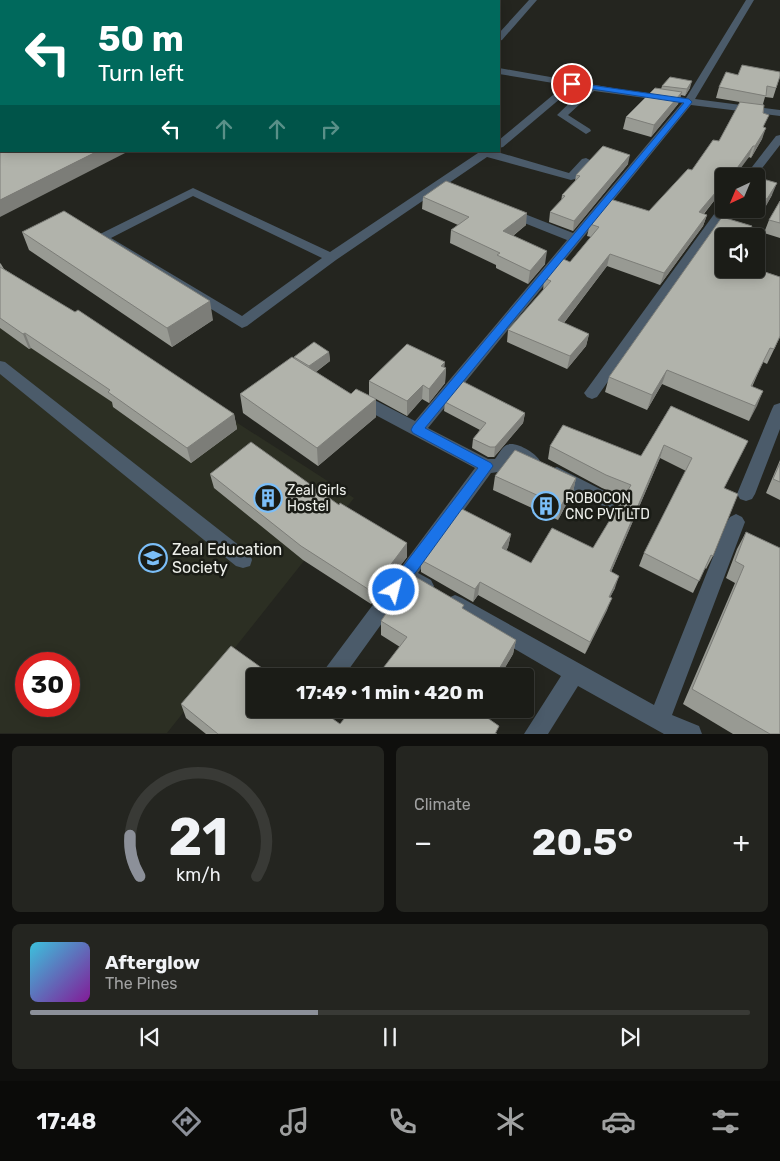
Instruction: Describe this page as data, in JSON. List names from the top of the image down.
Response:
{
  "places": {
    "building": ["Zeal Girls Hostel", "ROBOCON CNC PVT LTD"],
    "school or university": ["Zeal Education Society"]
  },
  "north": "bottom left",
  "page": {
    "turn": ["50 m", "Turn left"],
    "limit": "30",
    "trip": "17:49 · 1 min · 420 m",
    "tile": "Climate",
    "heat": ["−", "20.5°", "+"],
    "song": ["Afterglow", "The Pines"],
    "tabs": "17:48",
    "gauge": ["21", "km/h"]
  }
}
